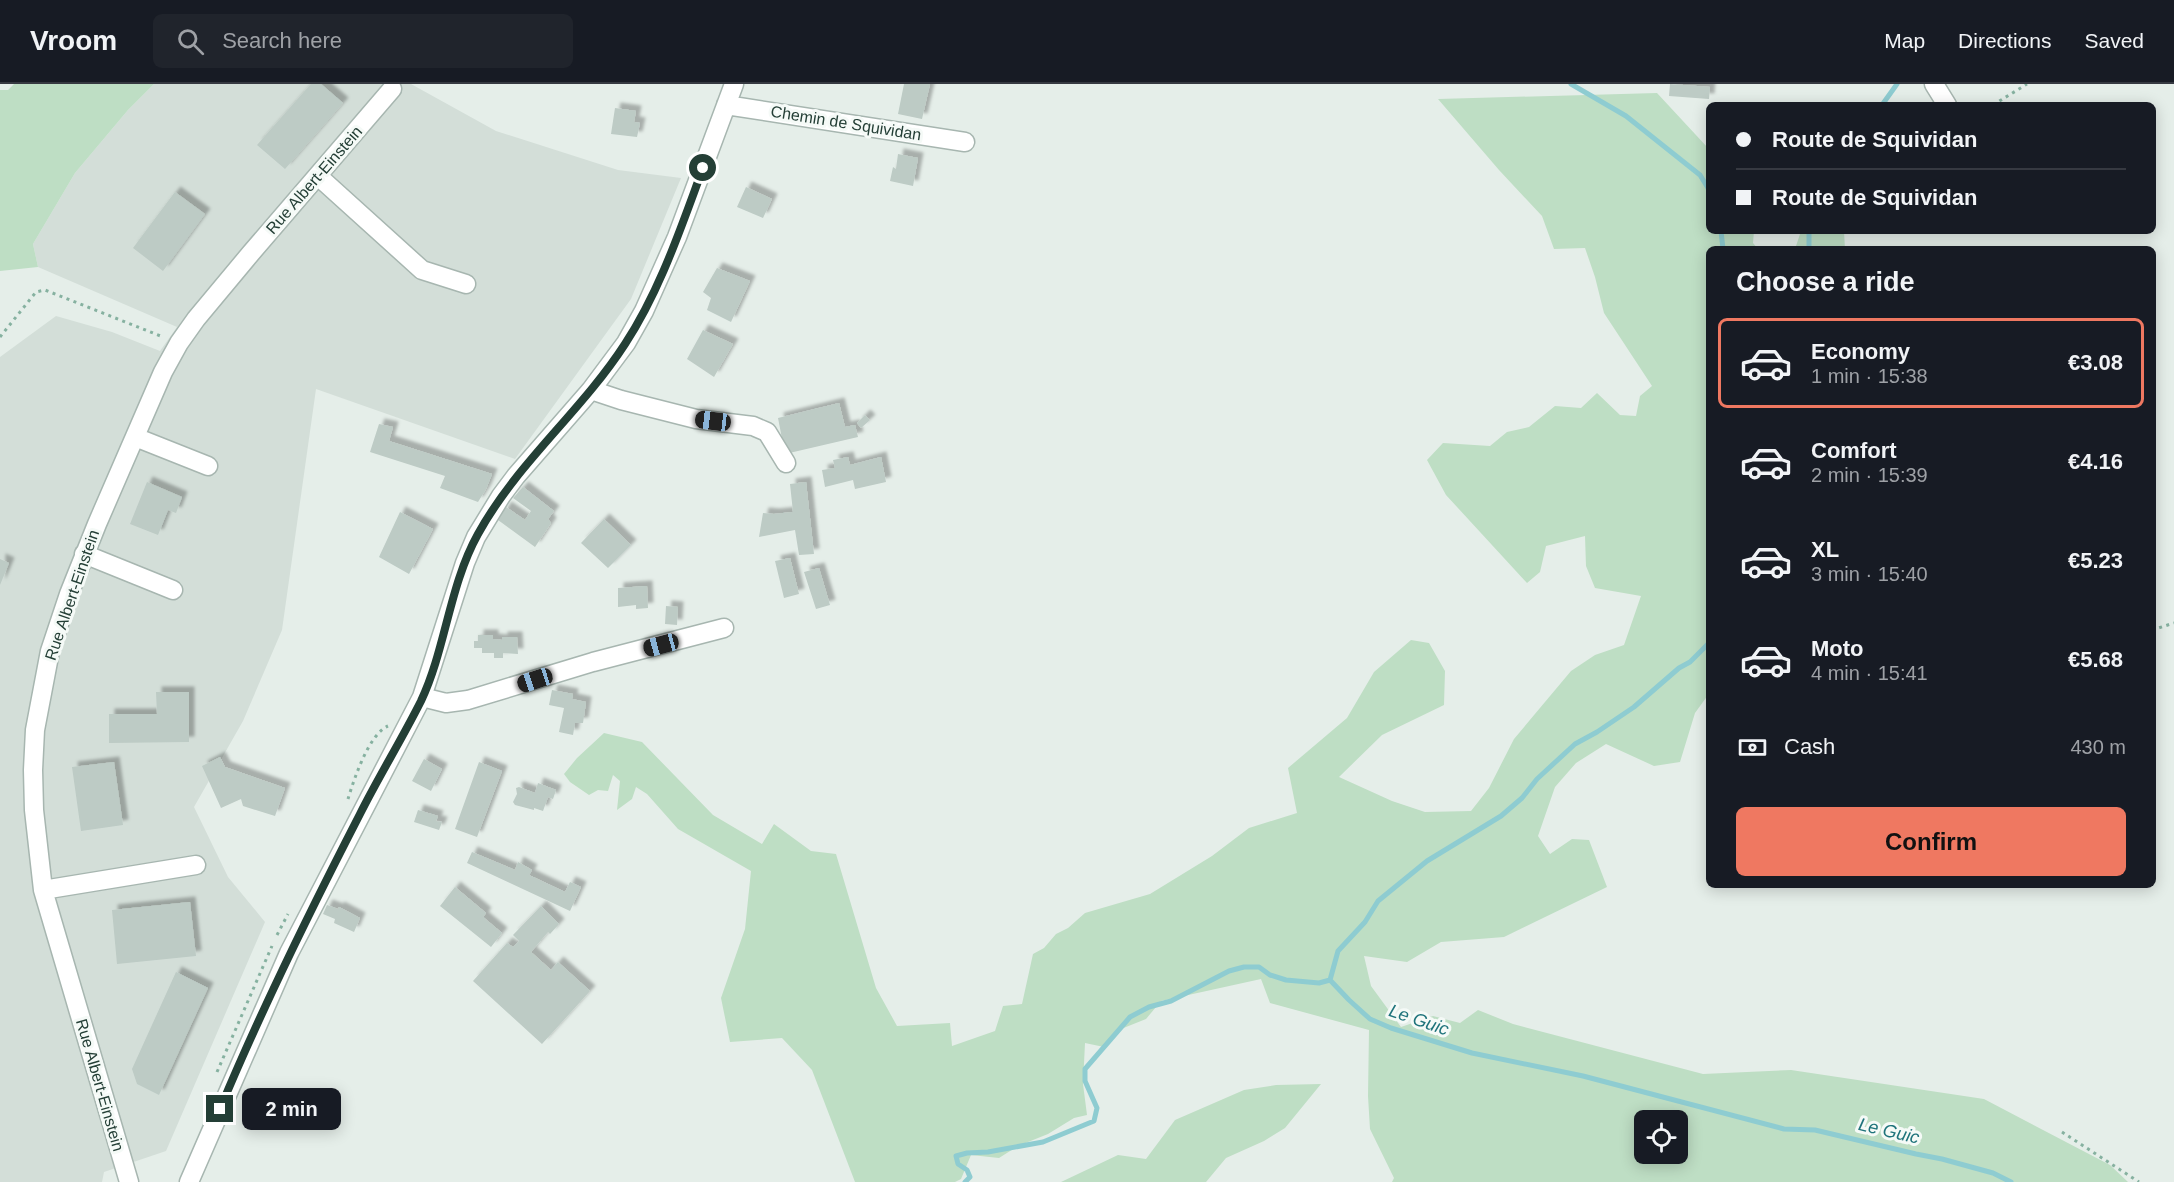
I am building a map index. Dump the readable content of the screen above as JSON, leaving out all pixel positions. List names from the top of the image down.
{
  "streets": {
    "street": ["Chemin de Squividan", "Rue Albert-Einstein"]
  },
  "water": ["Le Guic"],
  "page": {
    "header": "Vroom",
    "search": "Search here",
    "nav": ["Map", "Directions", "Saved"],
    "banner": ["Route de Squividan", "Route de Squividan"],
    "heading": "Choose a ride",
    "list": [
      {
        "name": "Economy",
        "note": "1 min · 15:38",
        "value": "€3.08"
      },
      {
        "name": "Comfort",
        "note": "2 min · 15:39",
        "value": "€4.16"
      },
      {
        "name": "XL",
        "note": "3 min · 15:40",
        "value": "€5.23"
      },
      {
        "name": "Moto",
        "note": "4 min · 15:41",
        "value": "€5.68"
      }
    ],
    "pay": ["Cash", "430 m"],
    "buttons": "Confirm",
    "bubble": "2 min"
  }
}
